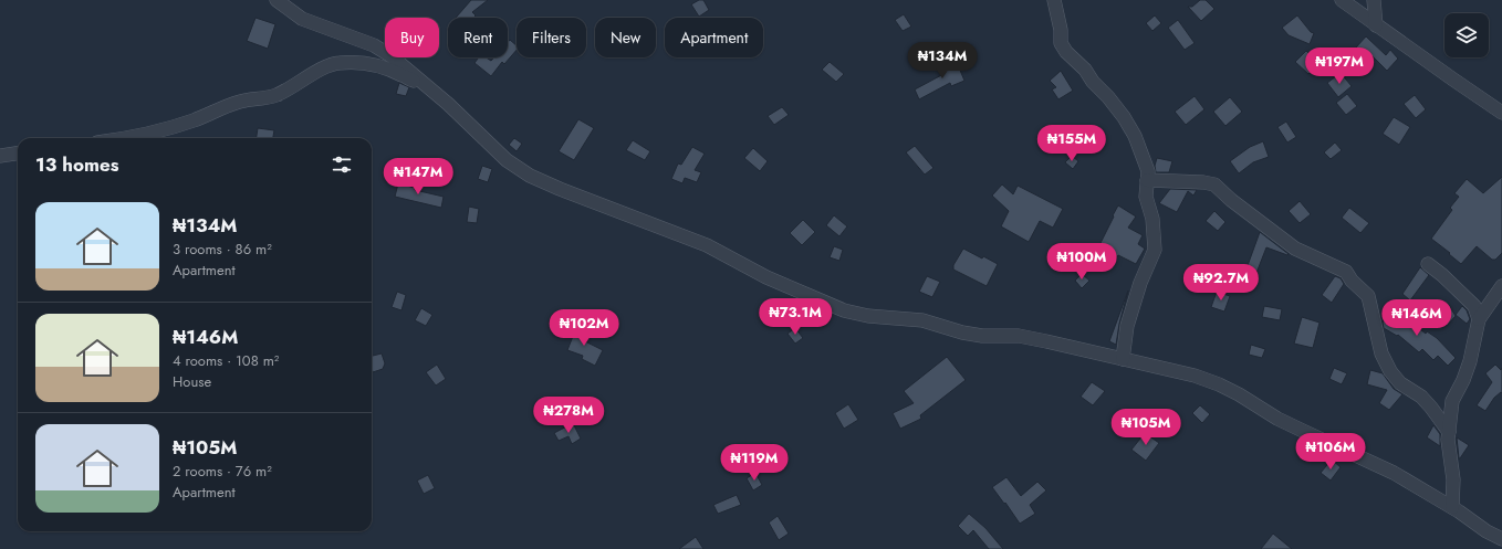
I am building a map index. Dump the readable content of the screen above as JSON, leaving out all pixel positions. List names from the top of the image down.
{
  "page": {
    "chip": [
      "Buy",
      "Rent",
      "Filters",
      "New",
      "Apartment"
    ],
    "price": [
      "₦134M",
      "₦197M",
      "₦155M",
      "₦147M",
      "₦100M",
      "₦92.7M",
      "₦73.1M",
      "₦146M",
      "₦102M",
      "₦278M",
      "₦105M",
      "₦106M",
      "₦119M"
    ],
    "heading": "13 homes",
    "list": [
      {
        "name": "₦134M",
        "note": "3 rooms · 86 m² · Apartment"
      },
      {
        "name": "₦146M",
        "note": "4 rooms · 108 m² · House"
      },
      {
        "name": "₦105M",
        "note": "2 rooms · 76 m² · Apartment"
      }
    ]
  }
}
